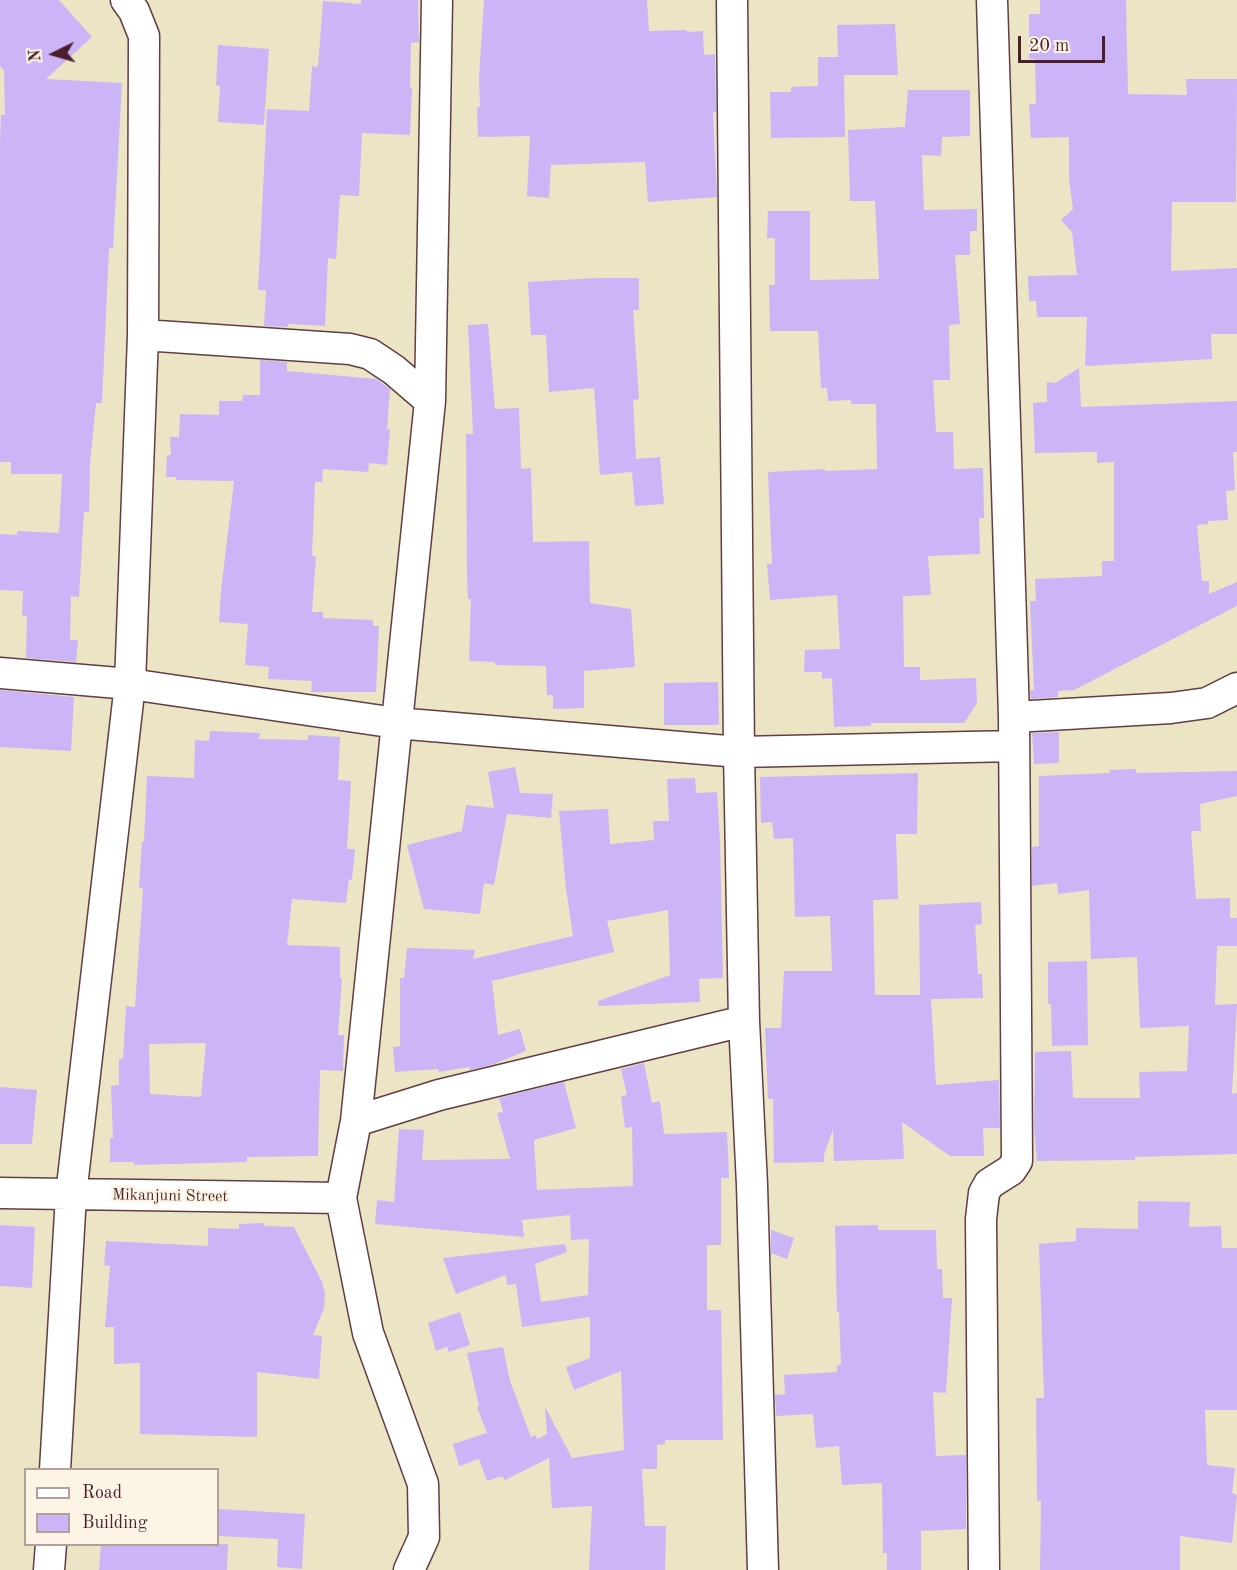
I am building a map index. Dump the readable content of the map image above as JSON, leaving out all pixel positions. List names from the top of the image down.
{
  "streets": {
    "street": ["Mikanjuni Street"]
  },
  "legend": ["Road", "Building"],
  "scale_bar": "20 m",
  "north": "left"
}
